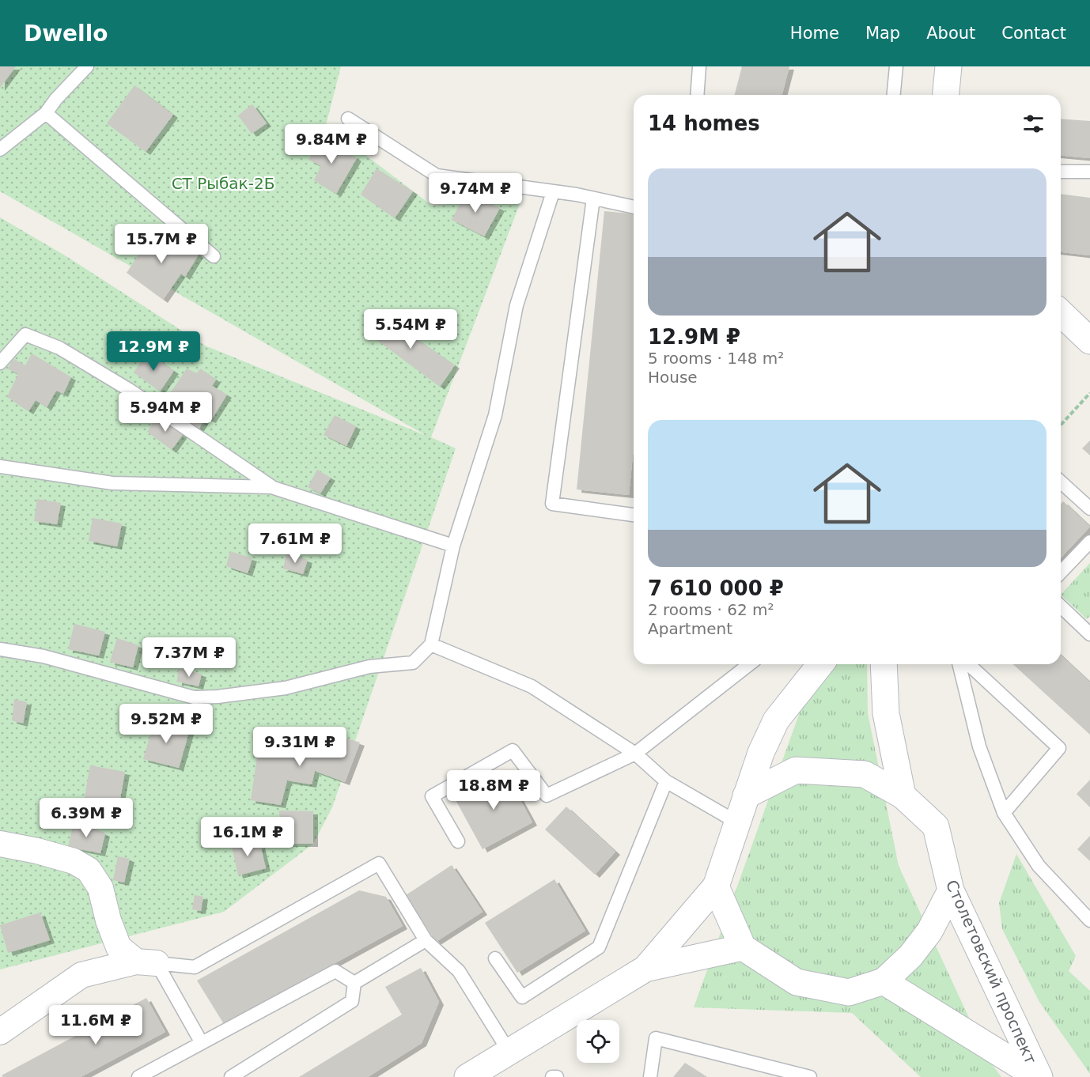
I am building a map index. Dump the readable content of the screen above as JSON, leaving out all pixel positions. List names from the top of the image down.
{
  "streets": {
    "main road": ["Столетовский проспект"]
  },
  "parks": ["СТ Рыбак-2Б"],
  "page": {
    "header": "Dwello",
    "nav": [
      "Home",
      "Map",
      "About",
      "Contact"
    ],
    "heading": "14 homes",
    "price": [
      "9.84M ₽",
      "9.74M ₽",
      "15.7M ₽",
      "5.54M ₽",
      "12.9M ₽",
      "5.94M ₽",
      "7.61M ₽",
      "7.37M ₽",
      "9.52M ₽",
      "9.31M ₽",
      "18.8M ₽",
      "6.39M ₽",
      "16.1M ₽",
      "11.6M ₽"
    ],
    "list": [
      {
        "name": "12.9M ₽",
        "note": "5 rooms · 148 m² · House"
      },
      {
        "name": "7 610 000 ₽",
        "note": "2 rooms · 62 m² · Apartment"
      }
    ]
  }
}
